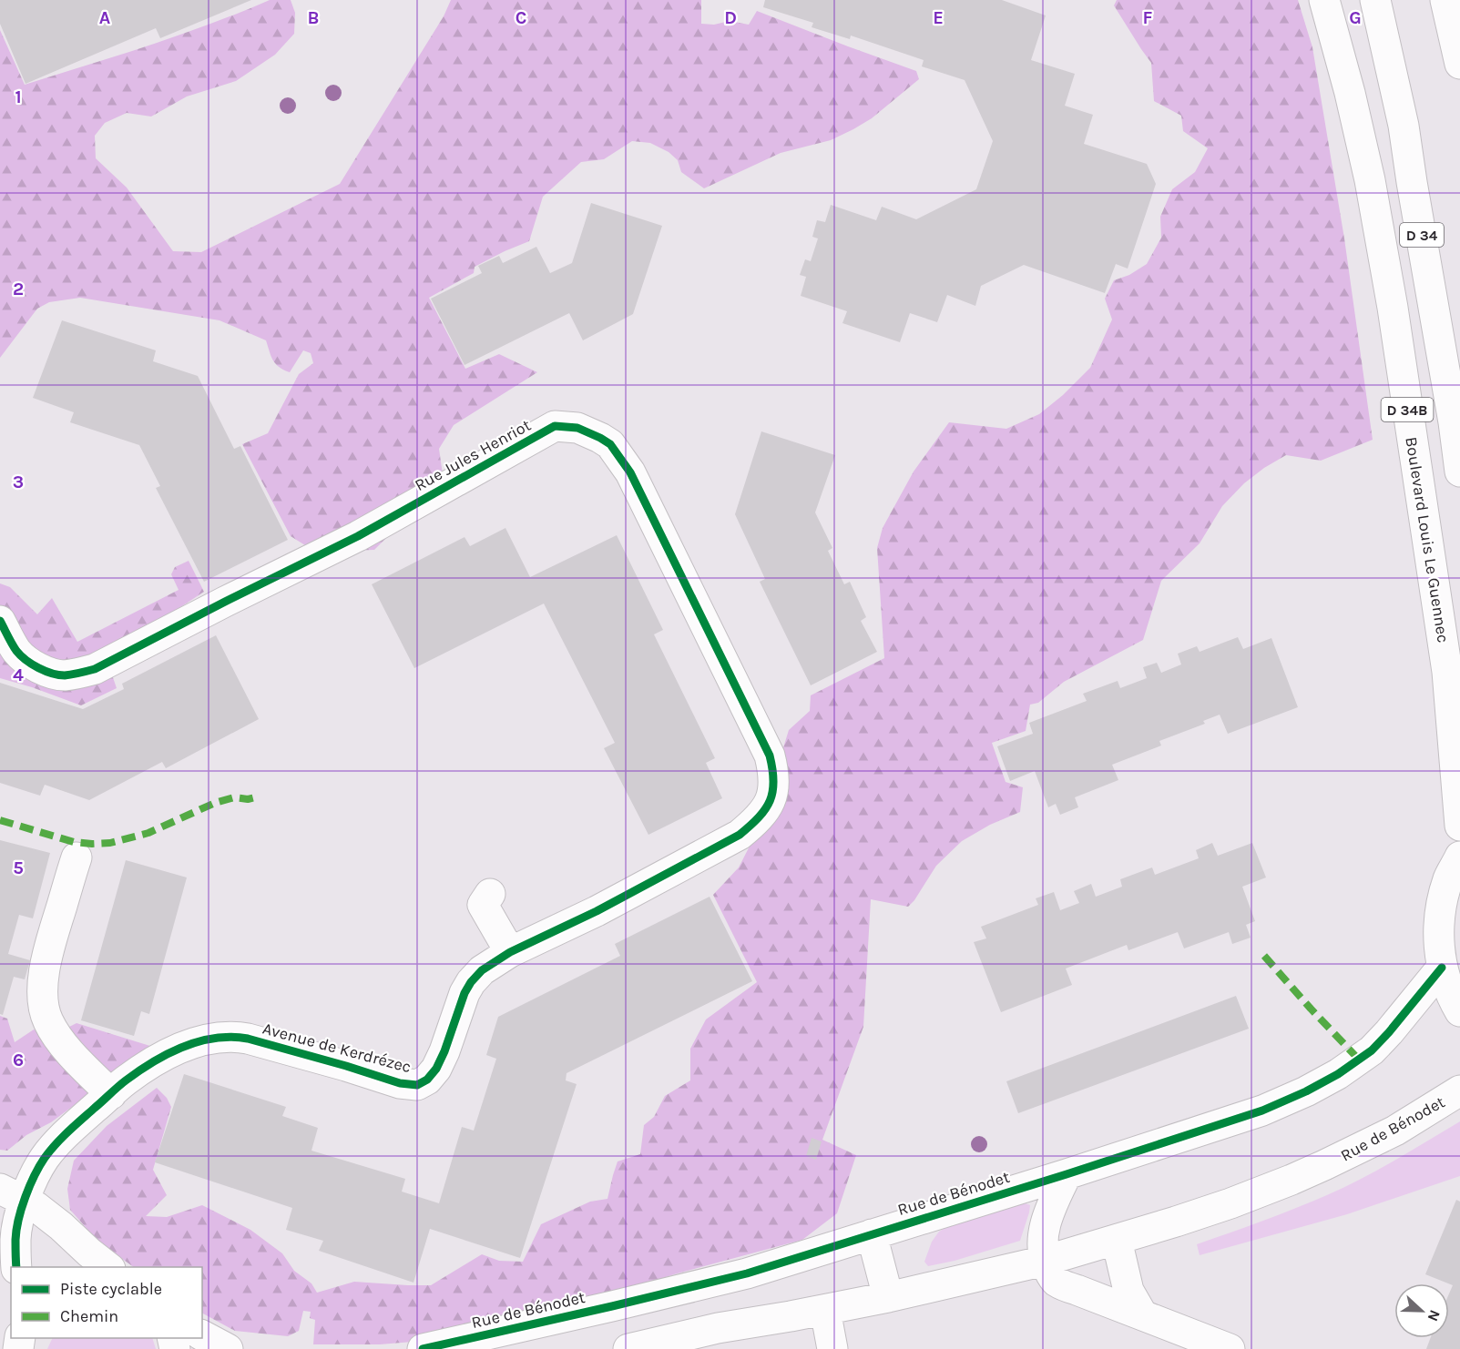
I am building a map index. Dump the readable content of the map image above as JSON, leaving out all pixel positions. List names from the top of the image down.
{
  "streets": {
    "street": [
      "D 34",
      "D 34B",
      "Rue Jules Henriot",
      "Boulevard Louis Le Guennec",
      "Avenue de Kerdrézec",
      "Rue de Bénodet"
    ]
  },
  "crossings": [
    ["Rue Jules Henriot", "Avenue de Kerdrézec"]
  ],
  "legend": ["Piste cyclable", "Chemin"],
  "north": "right",
  "grid": {
    "columns": [
      "A",
      "B",
      "C",
      "D",
      "E",
      "F",
      "G"
    ],
    "rows": [
      "1",
      "2",
      "3",
      "4",
      "5",
      "6"
    ]
  }
}
